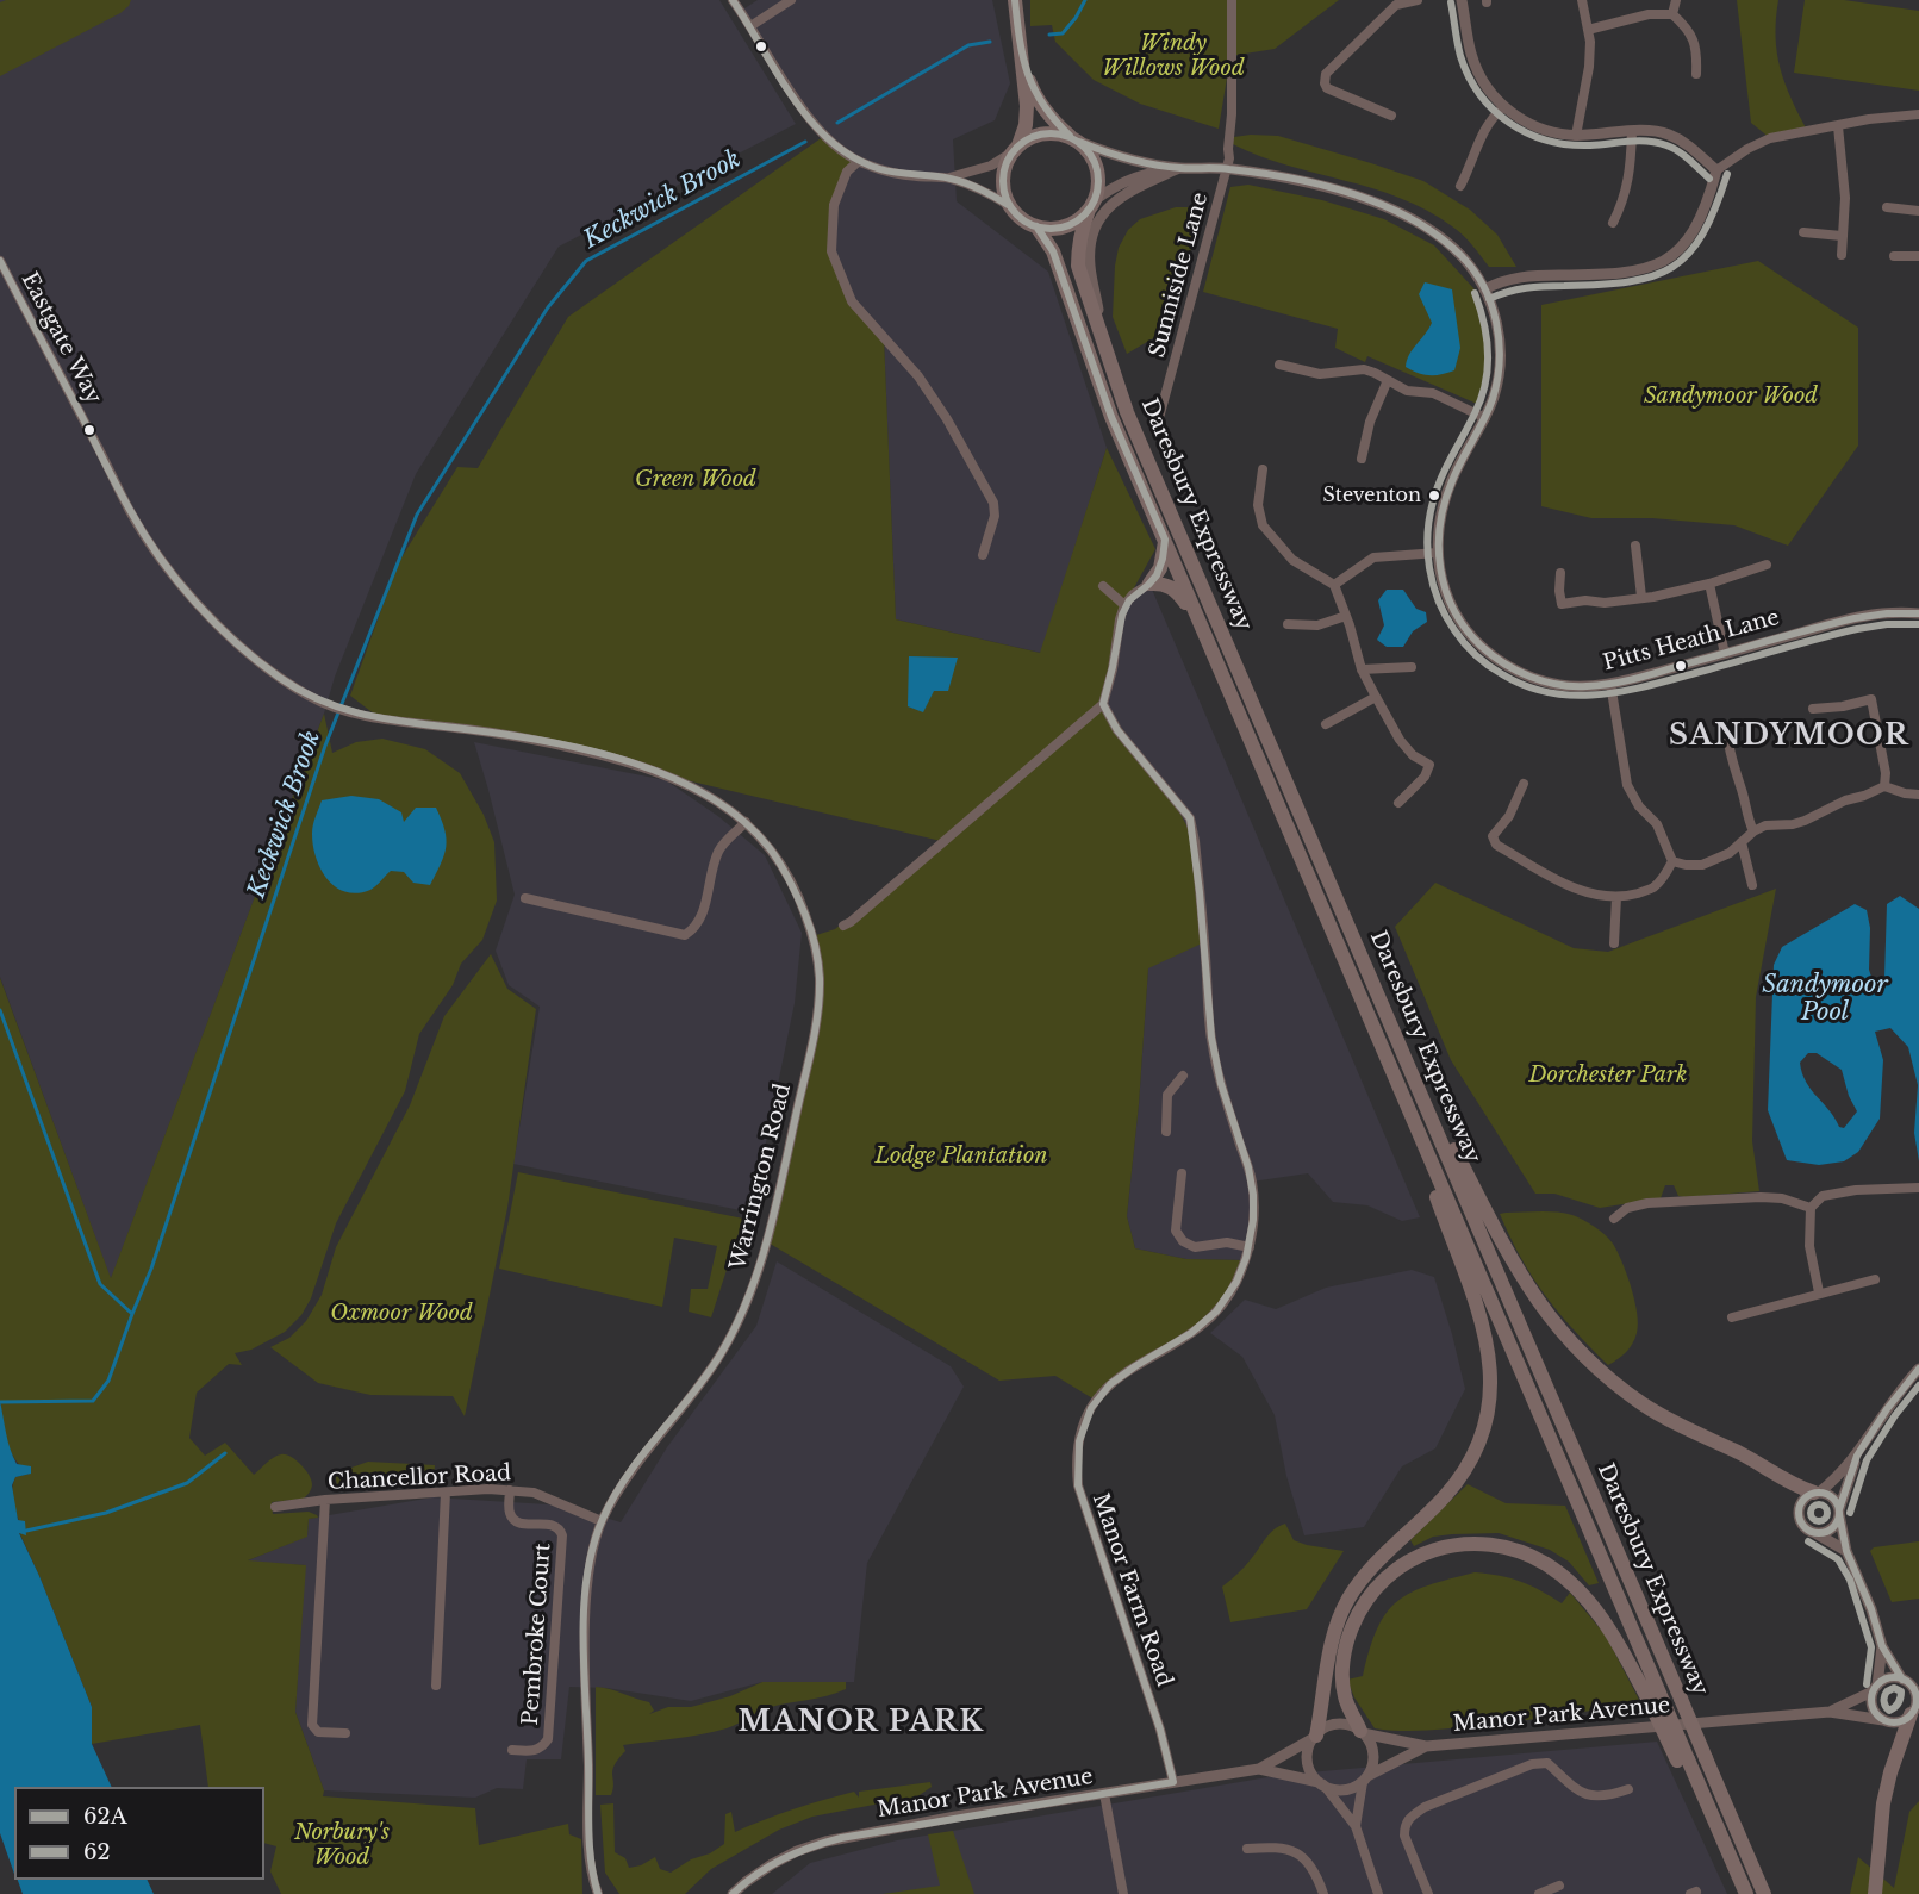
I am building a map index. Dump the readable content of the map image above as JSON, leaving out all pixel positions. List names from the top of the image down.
{
  "streets": {
    "main road": ["Daresbury Expressway"],
    "street": [
      "Sunniside Lane",
      "Eastgate Way",
      "Pitts Heath Lane",
      "Warrington Road",
      "Chancellor Road",
      "Manor Farm Road",
      "Pembroke Court",
      "Manor Park Avenue"
    ]
  },
  "crossings": [
    ["Sunniside Lane", "Pitts Heath Lane"],
    ["Eastgate Way", "Warrington Road"],
    ["Daresbury Expressway", "Pitts Heath Lane"],
    ["Warrington Road", "Chancellor Road"],
    ["Chancellor Road", "Pembroke Court"],
    ["Manor Farm Road", "Manor Park Avenue"]
  ],
  "districts": ["SANDYMOOR", "MANOR PARK"],
  "water": ["Keckwick Brook", "Sandymoor Pool"],
  "parks": [
    "Windy Willows Wood",
    "Sandymoor Wood",
    "Green Wood",
    "Dorchester Park",
    "Lodge Plantation",
    "Oxmoor Wood",
    "Norbury's Wood"
  ],
  "places": ["Steventon"],
  "lines": ["transit line 62A", "transit line 62"],
  "legend": ["62A", "62"]
}
